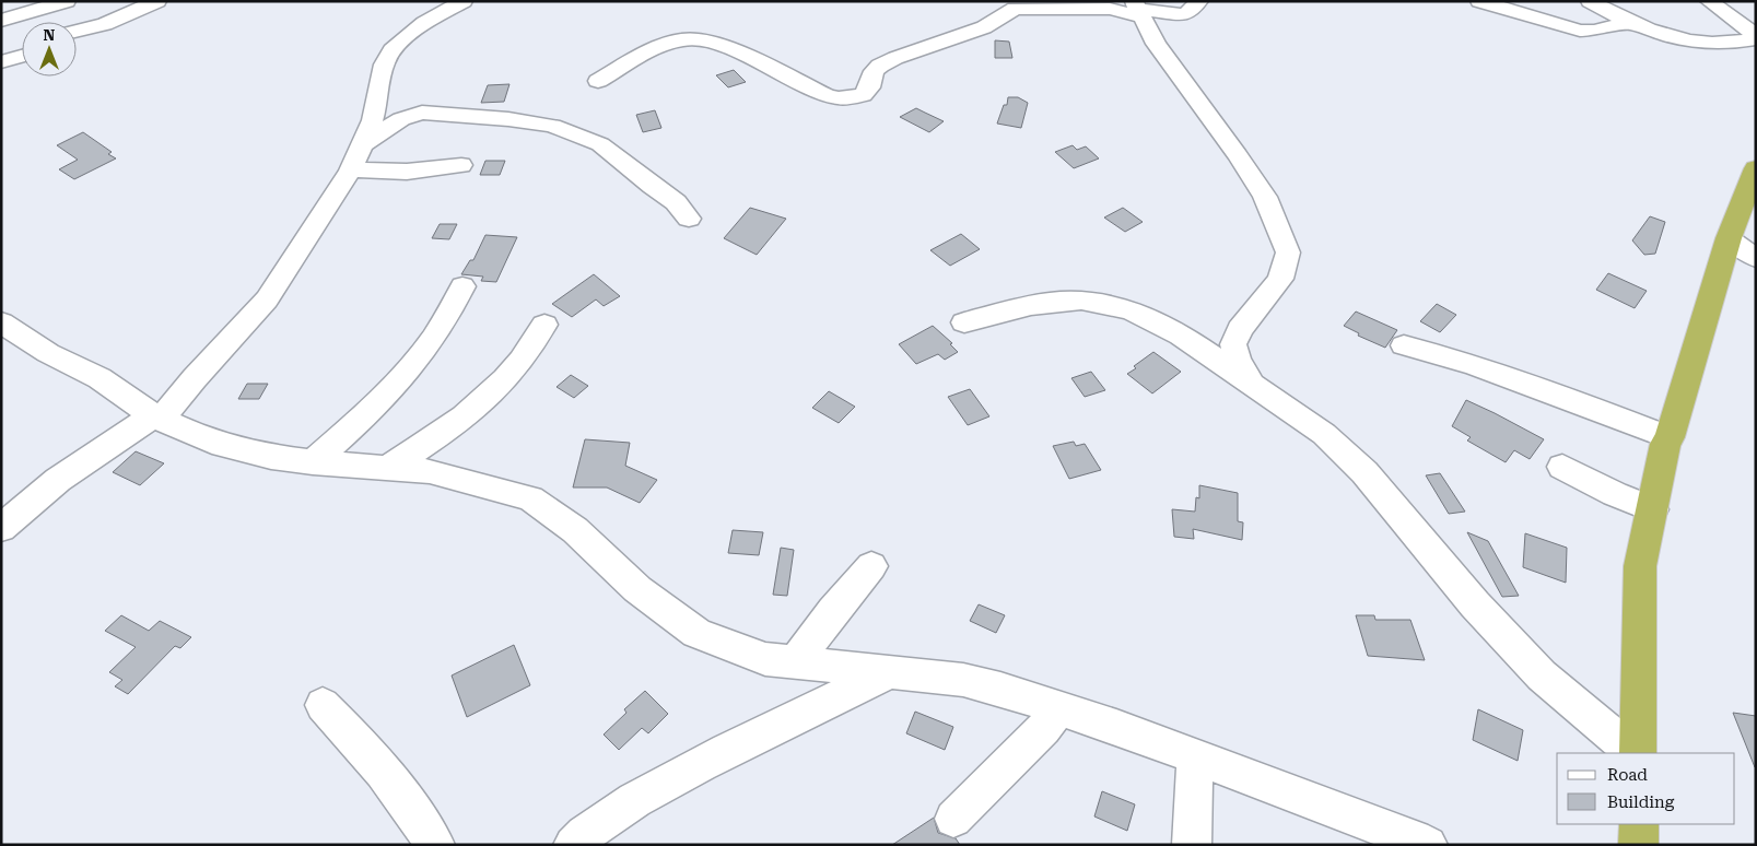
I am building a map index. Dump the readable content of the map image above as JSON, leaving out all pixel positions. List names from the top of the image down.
{
  "legend": ["Road", "Building"],
  "north": "top"
}
